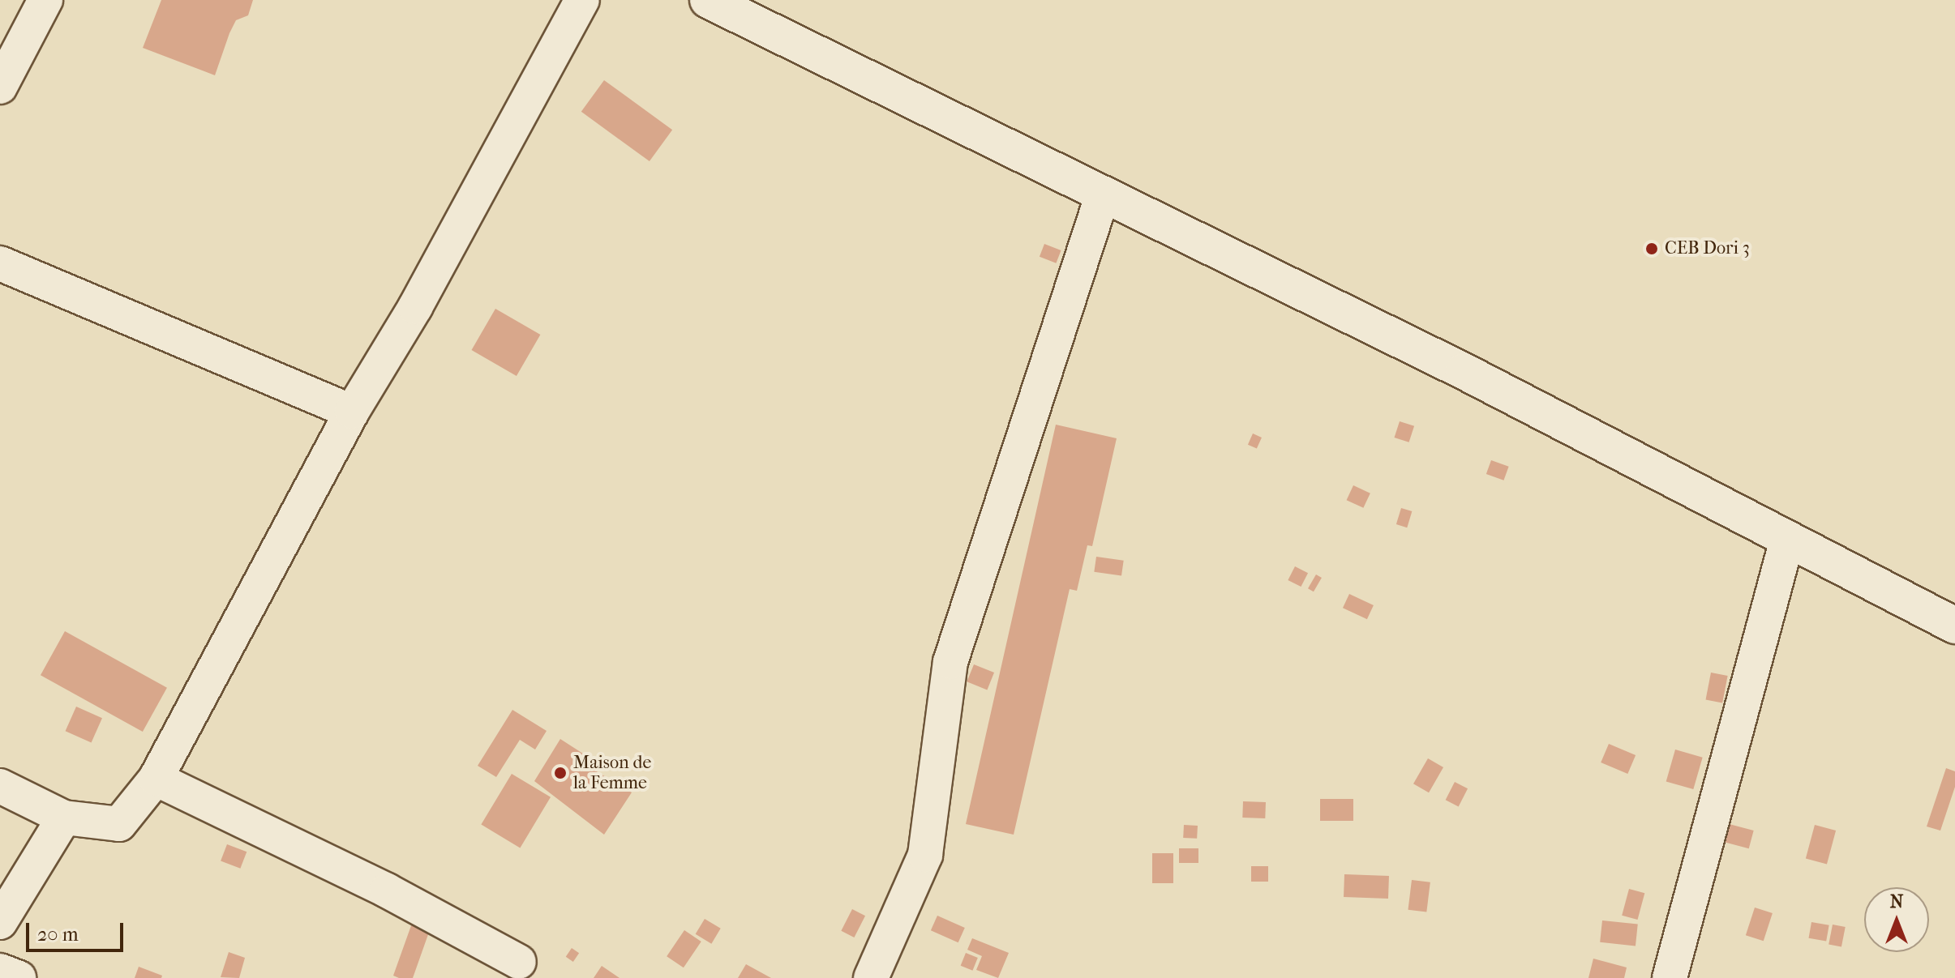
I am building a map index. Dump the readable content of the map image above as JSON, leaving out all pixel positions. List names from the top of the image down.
{
  "places": ["CEB Dori 3", "Maison de la Femme"],
  "scale_bar": "20 m",
  "north": "top"
}
